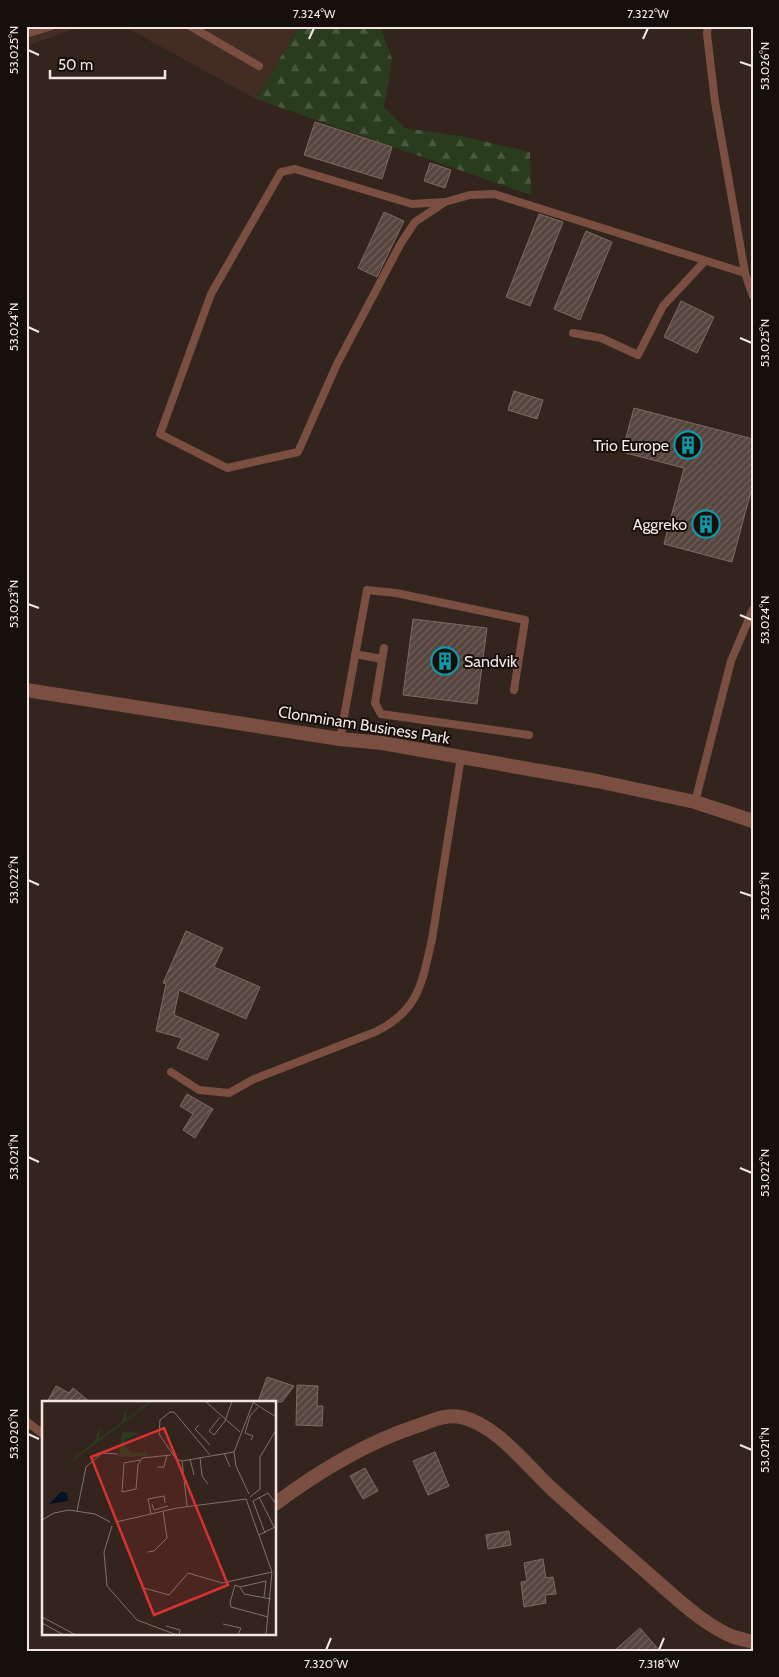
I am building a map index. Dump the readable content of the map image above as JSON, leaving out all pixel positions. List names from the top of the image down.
{
  "streets": {
    "street": ["Clonminam Business Park"]
  },
  "places": {
    "building": ["Trio Europe", "Aggreko", "Sandvik"]
  },
  "scale_bar": "50 m",
  "coordinates": [
    "7.324°W",
    "7.322°W",
    "53.025°N",
    "53.026°N",
    "53.024°N",
    "53.023°N",
    "53.022°N",
    "53.021°N",
    "53.020°N",
    "7.320°W",
    "7.318°W"
  ]
}
